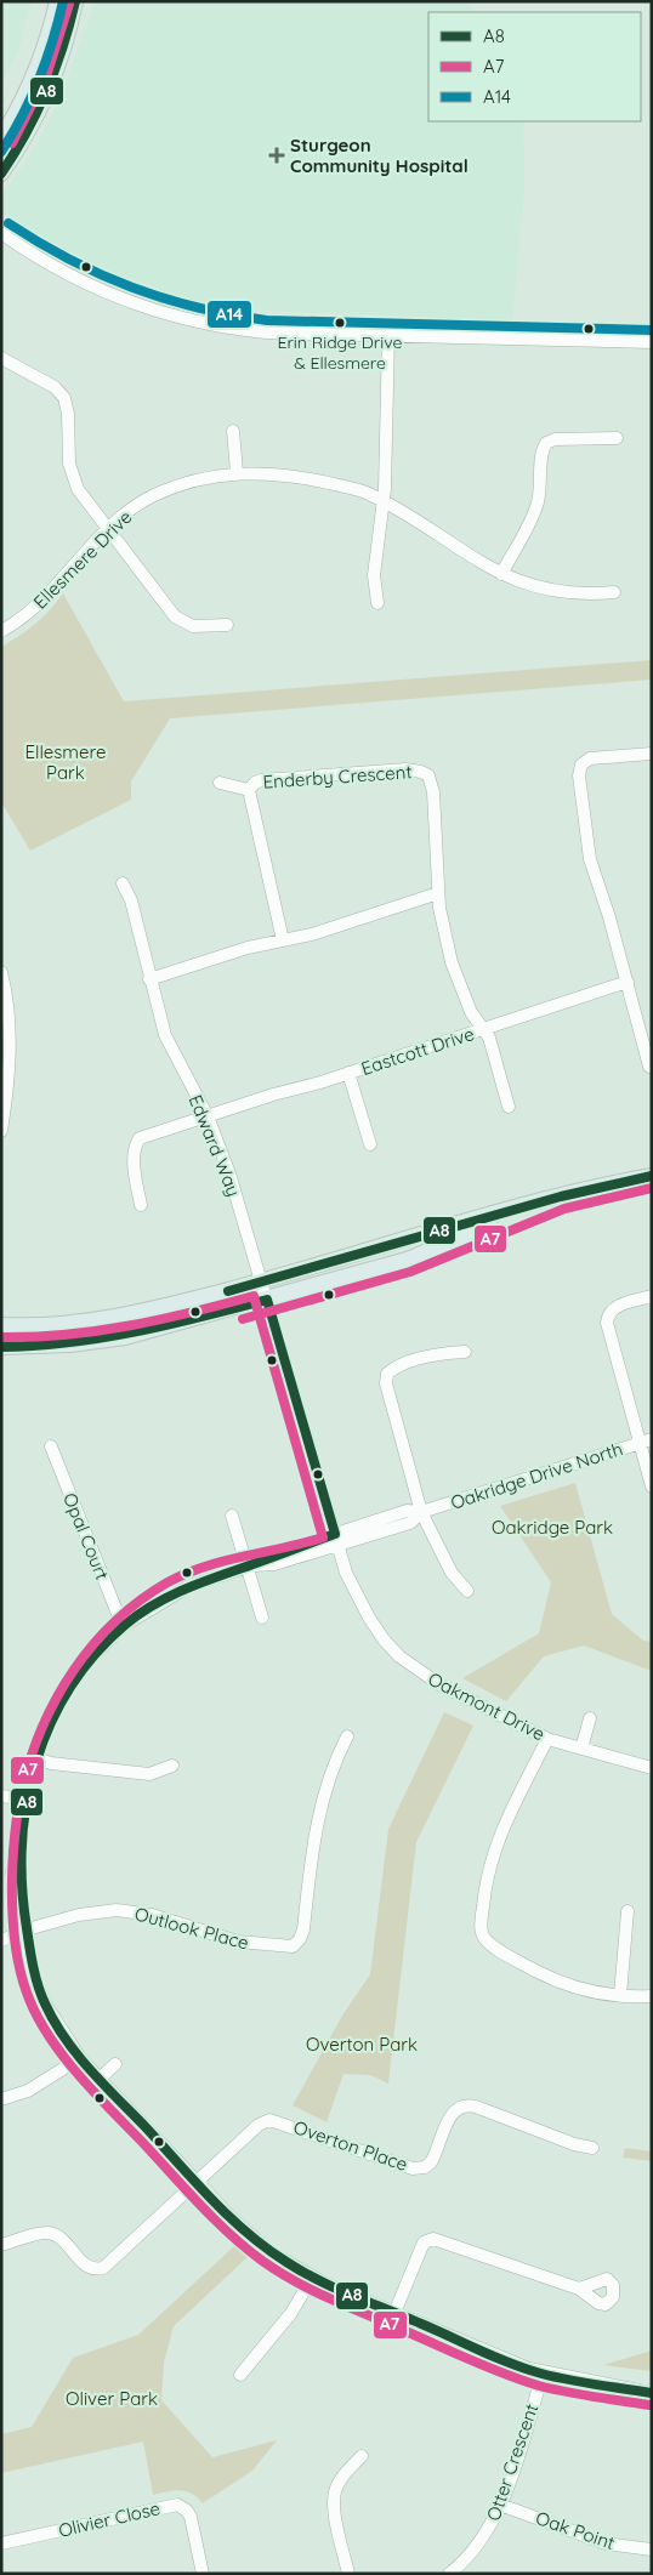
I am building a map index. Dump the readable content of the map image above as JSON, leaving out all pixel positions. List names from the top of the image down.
{
  "streets": {
    "street": [
      "Ellesmere Drive",
      "Enderby Crescent",
      "Eastcott Drive",
      "Edward Way",
      "Oakridge Drive North",
      "Opal Court",
      "Oakmont Drive",
      "Outlook Place",
      "Overton Place",
      "Otter Crescent",
      "Olivier Close",
      "Oak Point"
    ]
  },
  "crossings": [
    ["Enderby Crescent", "Eastcott Drive"],
    ["Eastcott Drive", "Edward Way"],
    ["Edward Way", "Oakmont Drive"],
    ["Oakridge Drive North", "Opal Court"],
    ["Oakridge Drive North", "Oakmont Drive"],
    ["Oakridge Drive North", "Outlook Place"],
    ["Oakridge Drive North", "Overton Place"],
    ["Oakridge Drive North", "Otter Crescent"],
    ["Otter Crescent", "Oak Point"]
  ],
  "parks": [
    "Ellesmere Park",
    "Oakridge Park",
    "Overton Park",
    "Oliver Park"
  ],
  "places": {
    "health": ["Sturgeon Community Hospital"],
    "other": ["Erin Ridge Drive & Ellesmere"]
  },
  "lines": ["transit line A8", "transit line A14", "transit line A7"],
  "legend": ["A8", "A7", "A14"]
}
